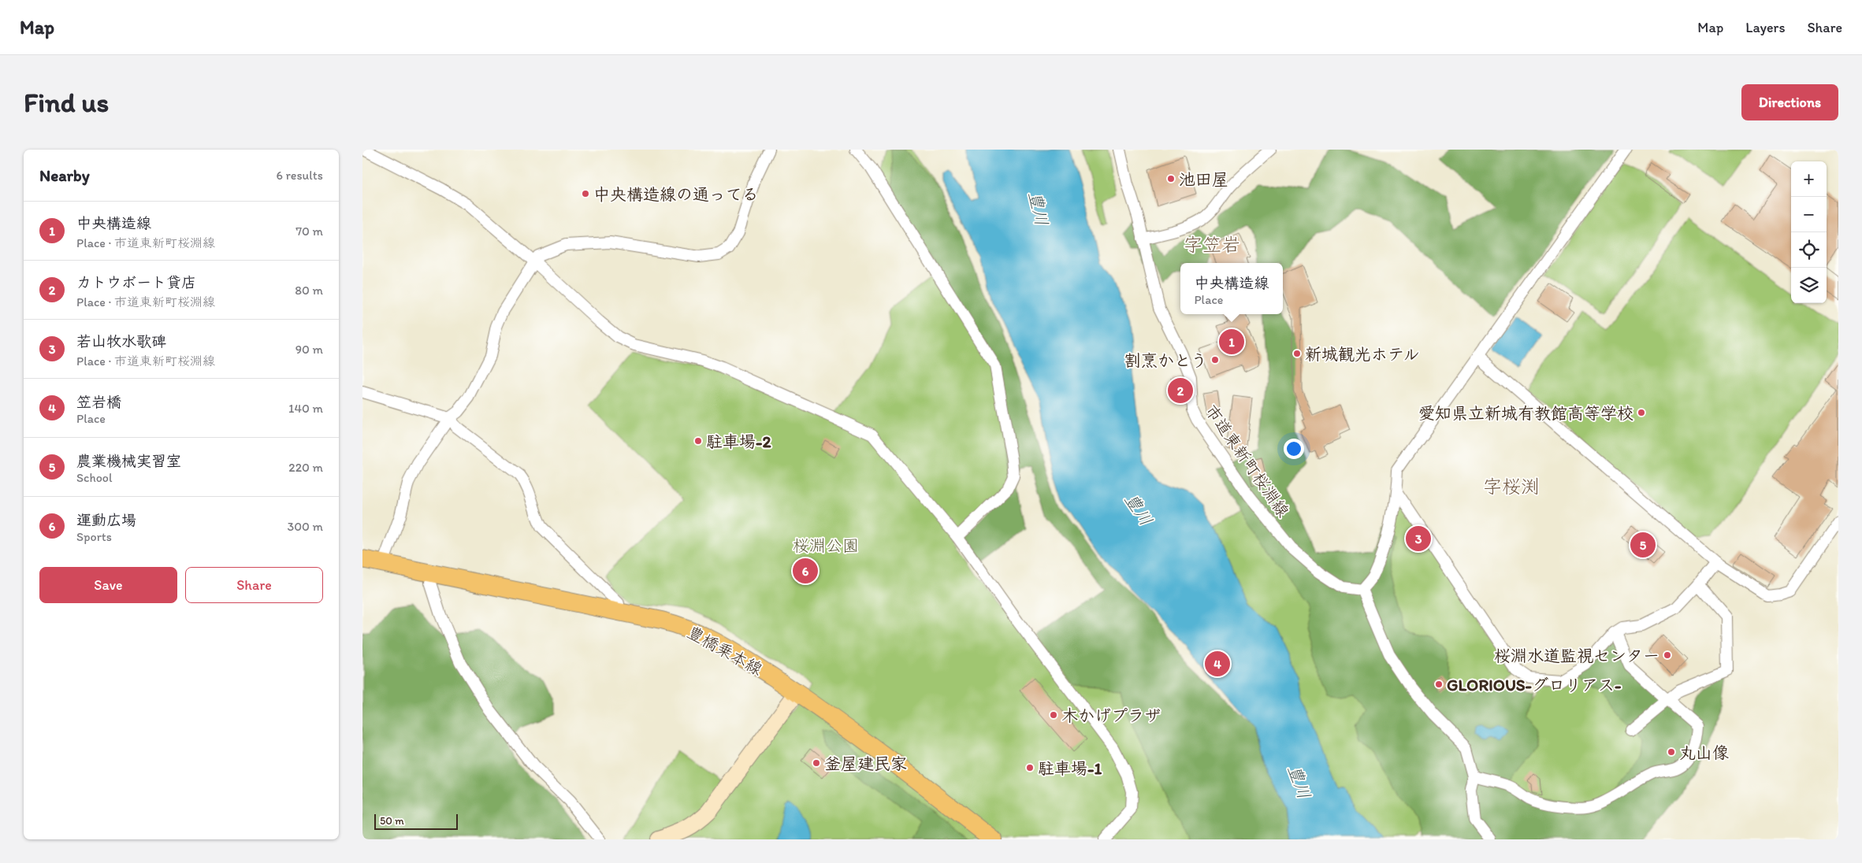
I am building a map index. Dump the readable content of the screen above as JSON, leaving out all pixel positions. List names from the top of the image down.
{
  "streets": {
    "main road": ["豊橋乗本線"],
    "street": ["市道東新町桜淵線"]
  },
  "districts": ["字笠岩", "字桜渕"],
  "water": ["豊川"],
  "parks": ["桜淵公園"],
  "places": [
    "池田屋",
    "中央構造線の通ってる",
    "新城観光ホテル",
    "割烹かとう",
    "愛知県立新城有教館高等学校",
    "駐車場-2",
    "桜淵水道監視センター",
    "GLORIOUS-グロリアス-",
    "木かげプラザ",
    "丸山像",
    "釜屋建民家",
    "駐車場-1"
  ],
  "scale_bar": "50 m",
  "page": {
    "header": "Map",
    "nav": ["Map", "Layers", "Share"],
    "buttons": [
      "Directions",
      ["Save", "Share"]
    ],
    "title": "Find us",
    "heading": ["Nearby", "6 results"],
    "map_buttons": ["+", "−"],
    "list": [
      {
        "mark": "1",
        "name": "中央構造線",
        "note": "Place · 市道東新町桜淵線",
        "value": "70 m"
      },
      {
        "mark": "2",
        "name": "カトウボート貸店",
        "note": "Place · 市道東新町桜淵線",
        "value": "80 m"
      },
      {
        "mark": "3",
        "name": "若山牧水歌碑",
        "note": "Place · 市道東新町桜淵線",
        "value": "90 m"
      },
      {
        "mark": "4",
        "name": "笠岩橋",
        "note": "Place",
        "value": "140 m"
      },
      {
        "mark": "5",
        "name": "農業機械実習室",
        "note": "School",
        "value": "220 m"
      },
      {
        "mark": "6",
        "name": "運動広場",
        "note": "Sports",
        "value": "300 m"
      }
    ],
    "popup": ["中央構造線", "Place"],
    "pins": [
      "1",
      "2",
      "3",
      "5",
      "6",
      "4"
    ],
    "scale": "50 m"
  }
}
